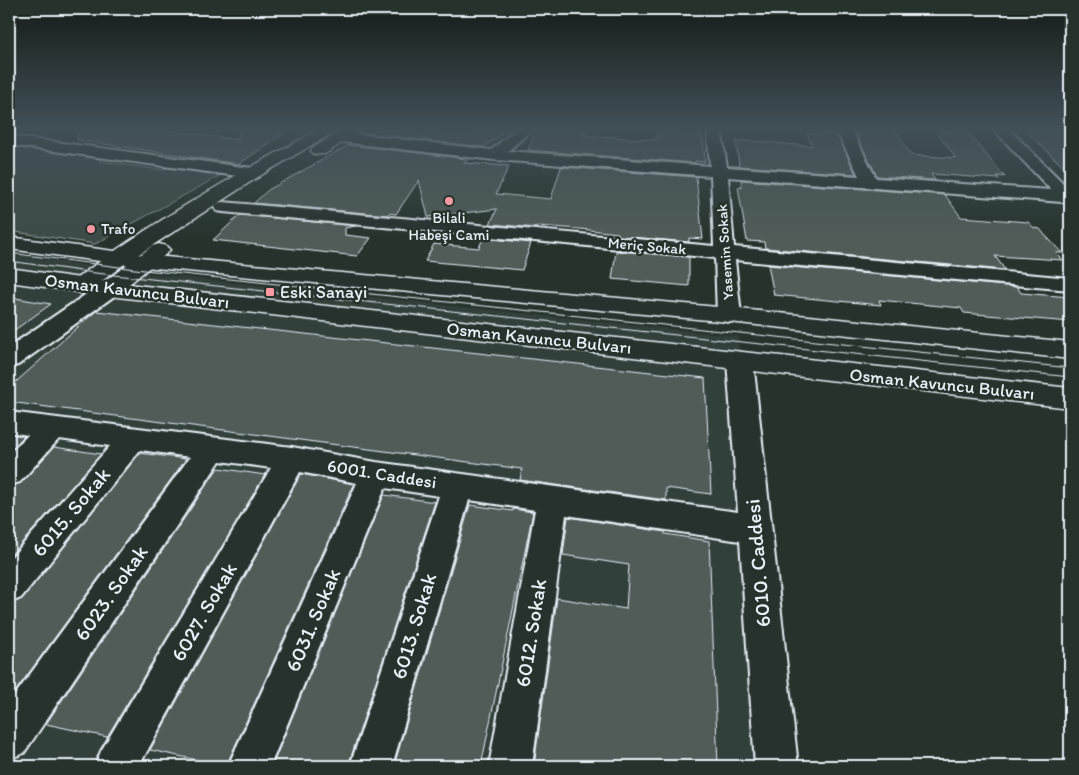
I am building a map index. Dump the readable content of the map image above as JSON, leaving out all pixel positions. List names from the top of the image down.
{
  "streets": {
    "main road": ["Osman Kavuncu Bulvarı"],
    "street": [
      "Meriç Sokak",
      "Yasemin Sokak",
      "6001. Caddesi",
      "6015. Sokak",
      "6010. Caddesi",
      "6023. Sokak",
      "6027. Sokak",
      "6031. Sokak",
      "6013. Sokak",
      "6012. Sokak"
    ]
  },
  "crossings": [
    ["Meriç Sokak", "Yasemin Sokak"],
    ["Yasemin Sokak", "Osman Kavuncu Bulvarı"],
    ["Osman Kavuncu Bulvarı", "6010. Caddesi"],
    ["6001. Caddesi", "6015. Sokak"],
    ["6001. Caddesi", "6010. Caddesi"],
    ["6001. Caddesi", "6023. Sokak"],
    ["6001. Caddesi", "6027. Sokak"],
    ["6001. Caddesi", "6031. Sokak"],
    ["6001. Caddesi", "6013. Sokak"],
    ["6001. Caddesi", "6012. Sokak"]
  ],
  "places": {
    "other": ["Bilali Habeşi Cami", "Trafo"],
    "transit": ["Eski Sanayi"]
  }
}
